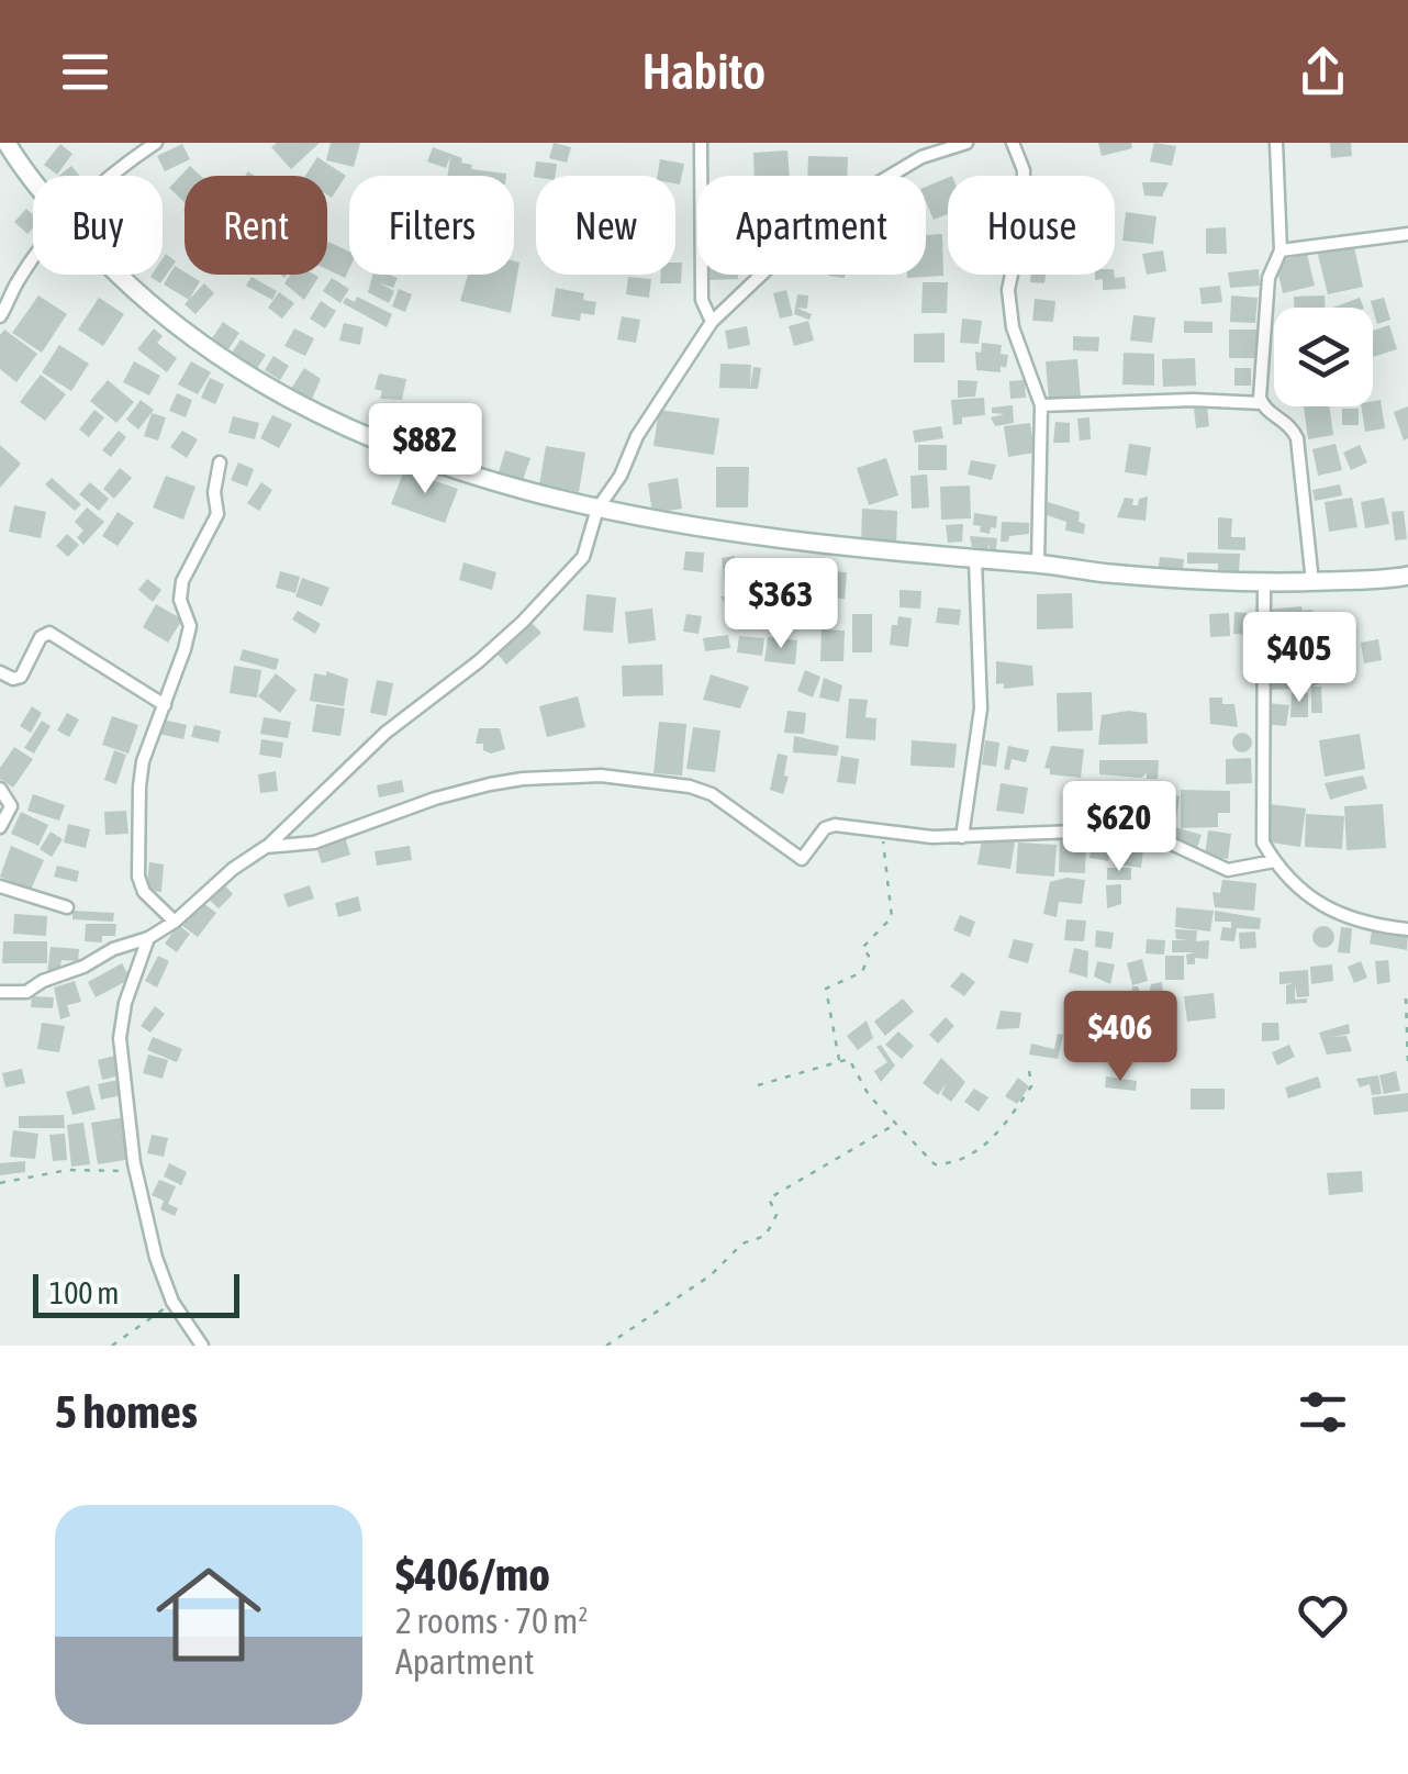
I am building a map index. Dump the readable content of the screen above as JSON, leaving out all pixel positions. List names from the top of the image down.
{
  "scale_bar": "100 m",
  "page": {
    "header": "Habito",
    "chip": [
      "Buy",
      "Rent",
      "Filters",
      "New",
      "Apartment",
      "House"
    ],
    "price": [
      "$882",
      "$363",
      "$405",
      "$620",
      "$406"
    ],
    "scale": "100 m",
    "heading": "5 homes",
    "list": [
      {
        "name": "$406/mo",
        "note": "2 rooms · 70 m² · Apartment"
      }
    ]
  }
}
